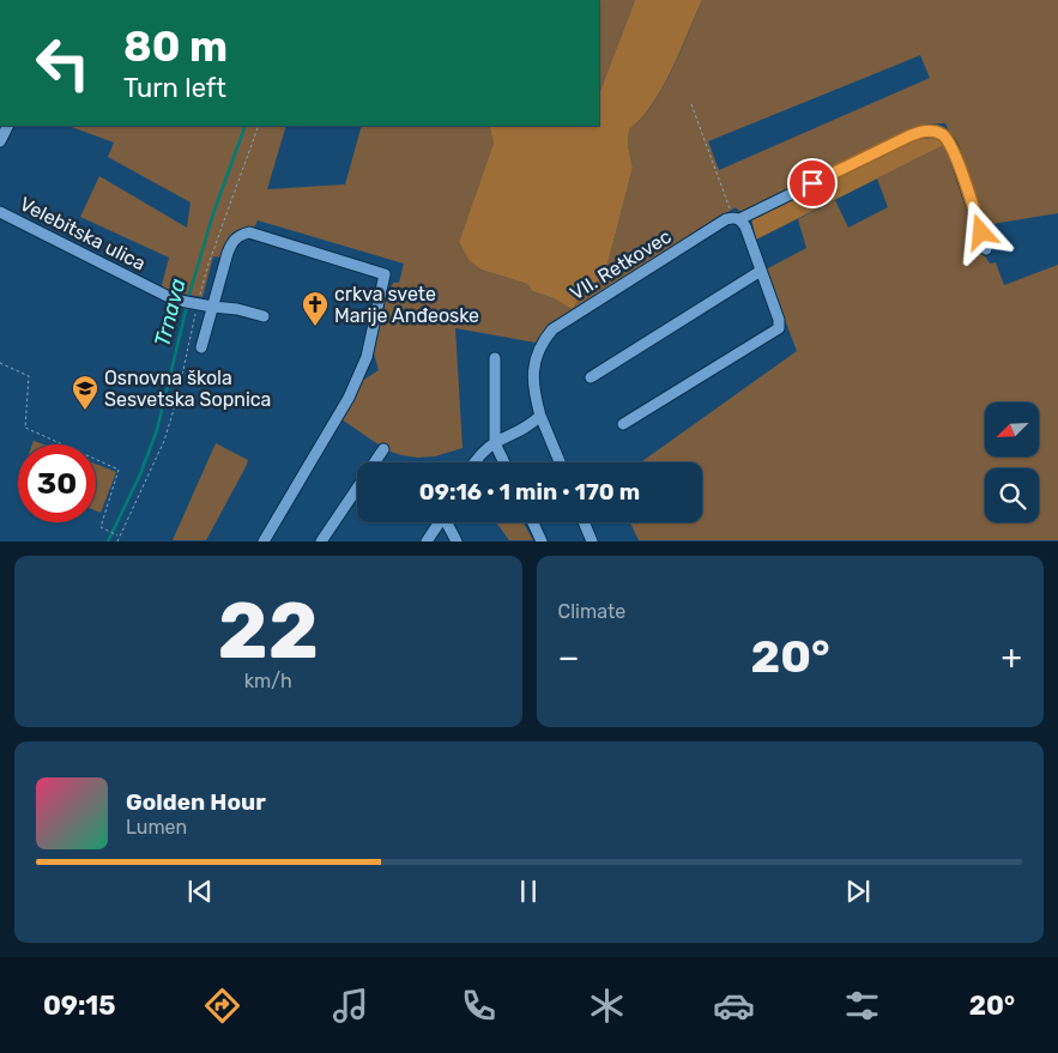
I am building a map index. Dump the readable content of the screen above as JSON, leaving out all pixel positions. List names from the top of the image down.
{
  "streets": {
    "street": ["Velebitska ulica", "VII. Retkovec"]
  },
  "water": ["Trnava"],
  "places": {
    "church": ["crkva svete Marije Anđeoske"],
    "school or university": ["Osnovna škola Sesvetska Sopnica"]
  },
  "north": "bottom left",
  "page": {
    "turn": ["80 m", "Turn left"],
    "limit": "30",
    "trip": "09:16 · 1 min · 170 m",
    "tile": [
      ["22", "km/h"],
      "Climate"
    ],
    "heat": ["−", "20°", "+"],
    "song": ["Golden Hour", "Lumen"],
    "tabs": ["09:15", "20°"]
  }
}
